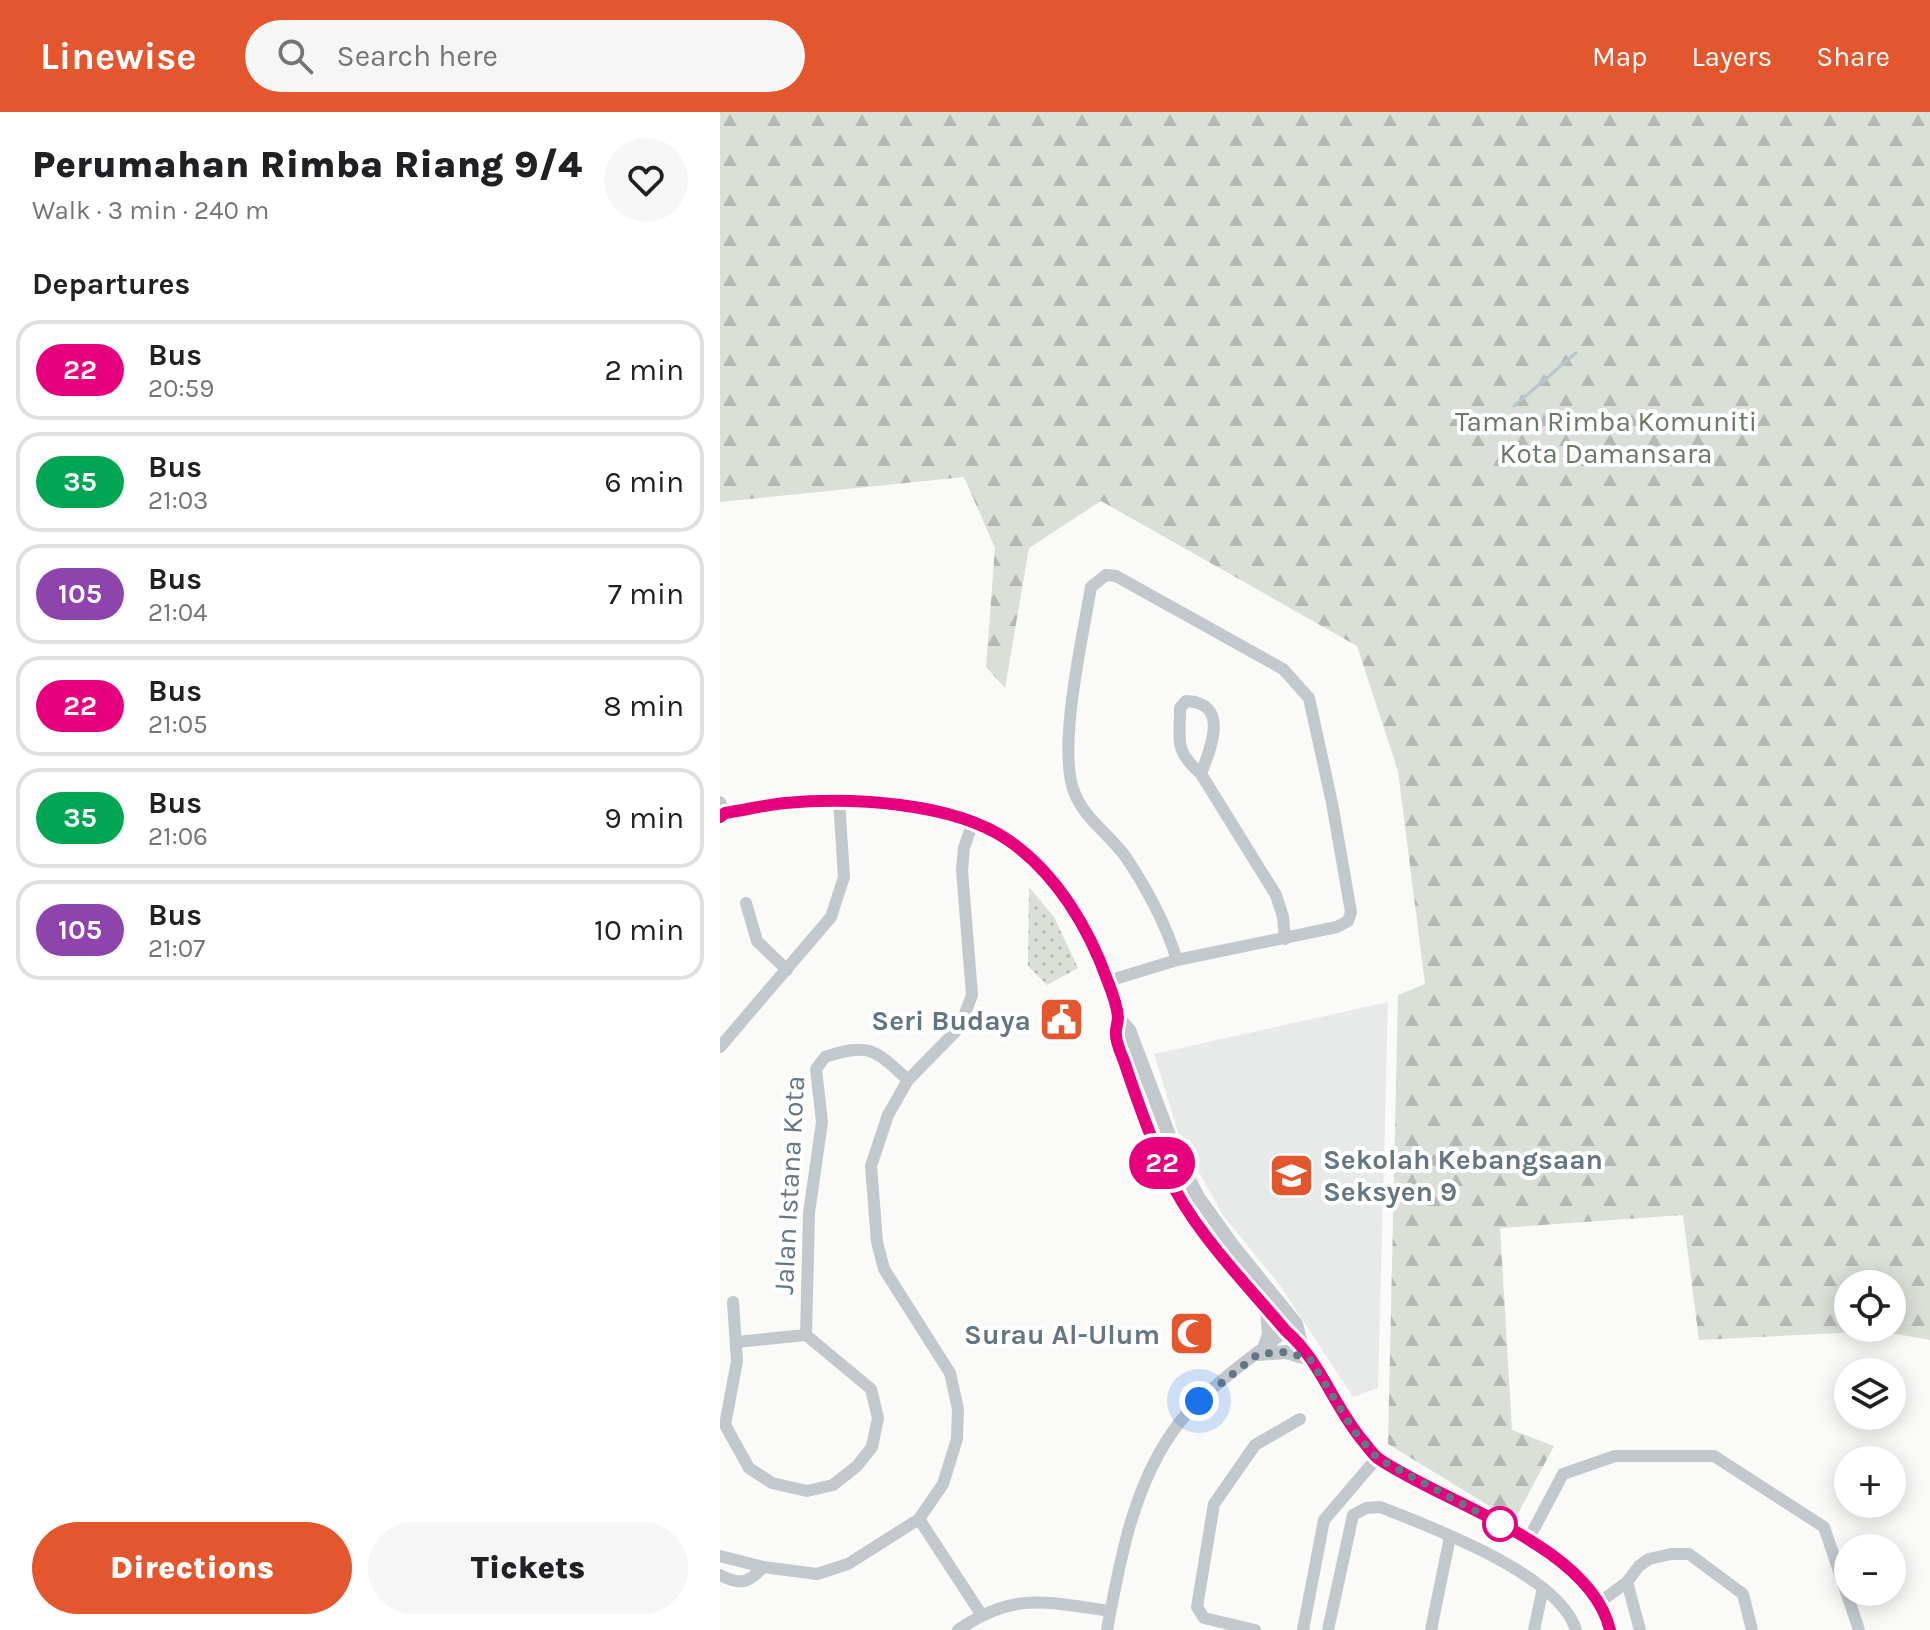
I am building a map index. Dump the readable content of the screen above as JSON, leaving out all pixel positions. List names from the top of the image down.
{
  "streets": {
    "street": ["Jalan Istana Kota"]
  },
  "parks": ["Taman Rimba Komuniti Kota Damansara"],
  "places": {
    "public building": ["Seri Budaya"],
    "school or university": ["Sekolah Kebangsaan Seksyen 9"],
    "mosque": ["Surau Al-Ulum"]
  },
  "lines": ["bus line 22"],
  "page": {
    "header": "Linewise",
    "search": "Search here",
    "nav": ["Map", "Layers", "Share"],
    "heading": [
      ["Perumahan Rimba Riang 9/4", "Walk · 3 min · 240 m"],
      "Departures"
    ],
    "on_map": "22",
    "list": [
      {
        "mark": "22",
        "name": "Bus",
        "note": "20:59",
        "value": "2 min"
      },
      {
        "mark": "35",
        "name": "Bus",
        "note": "21:03",
        "value": "6 min"
      },
      {
        "mark": "105",
        "name": "Bus",
        "note": "21:04",
        "value": "7 min"
      },
      {
        "mark": "22",
        "name": "Bus",
        "note": "21:05",
        "value": "8 min"
      },
      {
        "mark": "35",
        "name": "Bus",
        "note": "21:06",
        "value": "9 min"
      },
      {
        "mark": "105",
        "name": "Bus",
        "note": "21:07",
        "value": "10 min"
      }
    ],
    "map_buttons": ["+", "−"],
    "buttons": ["Directions", "Tickets"]
  }
}
